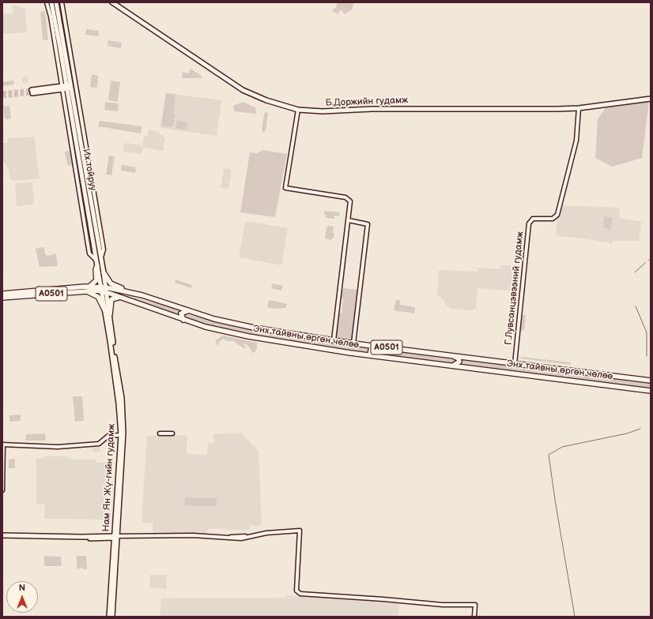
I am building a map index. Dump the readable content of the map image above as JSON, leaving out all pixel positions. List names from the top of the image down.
{
  "streets": {
    "highway": ["A0501", "Энх тайвны өргөн чөлөө"],
    "main road": ["Б.Доржийн гудамж", "Их тойруу", "Нам Ян Жү-гийн гудамж"],
    "street": ["Г.Лувсанцэвээний гудамж"]
  },
  "crossings": [
    ["Б.Доржийн гудамж", "Г.Лувсанцэвээний гудамж"],
    ["Их тойруу", "Энх тайвны өргөн чөлөө"],
    ["Их тойруу", "Нам Ян Жү-гийн гудамж"],
    ["Г.Лувсанцэвээний гудамж", "Энх тайвны өргөн чөлөө"]
  ],
  "north": "top"
}
